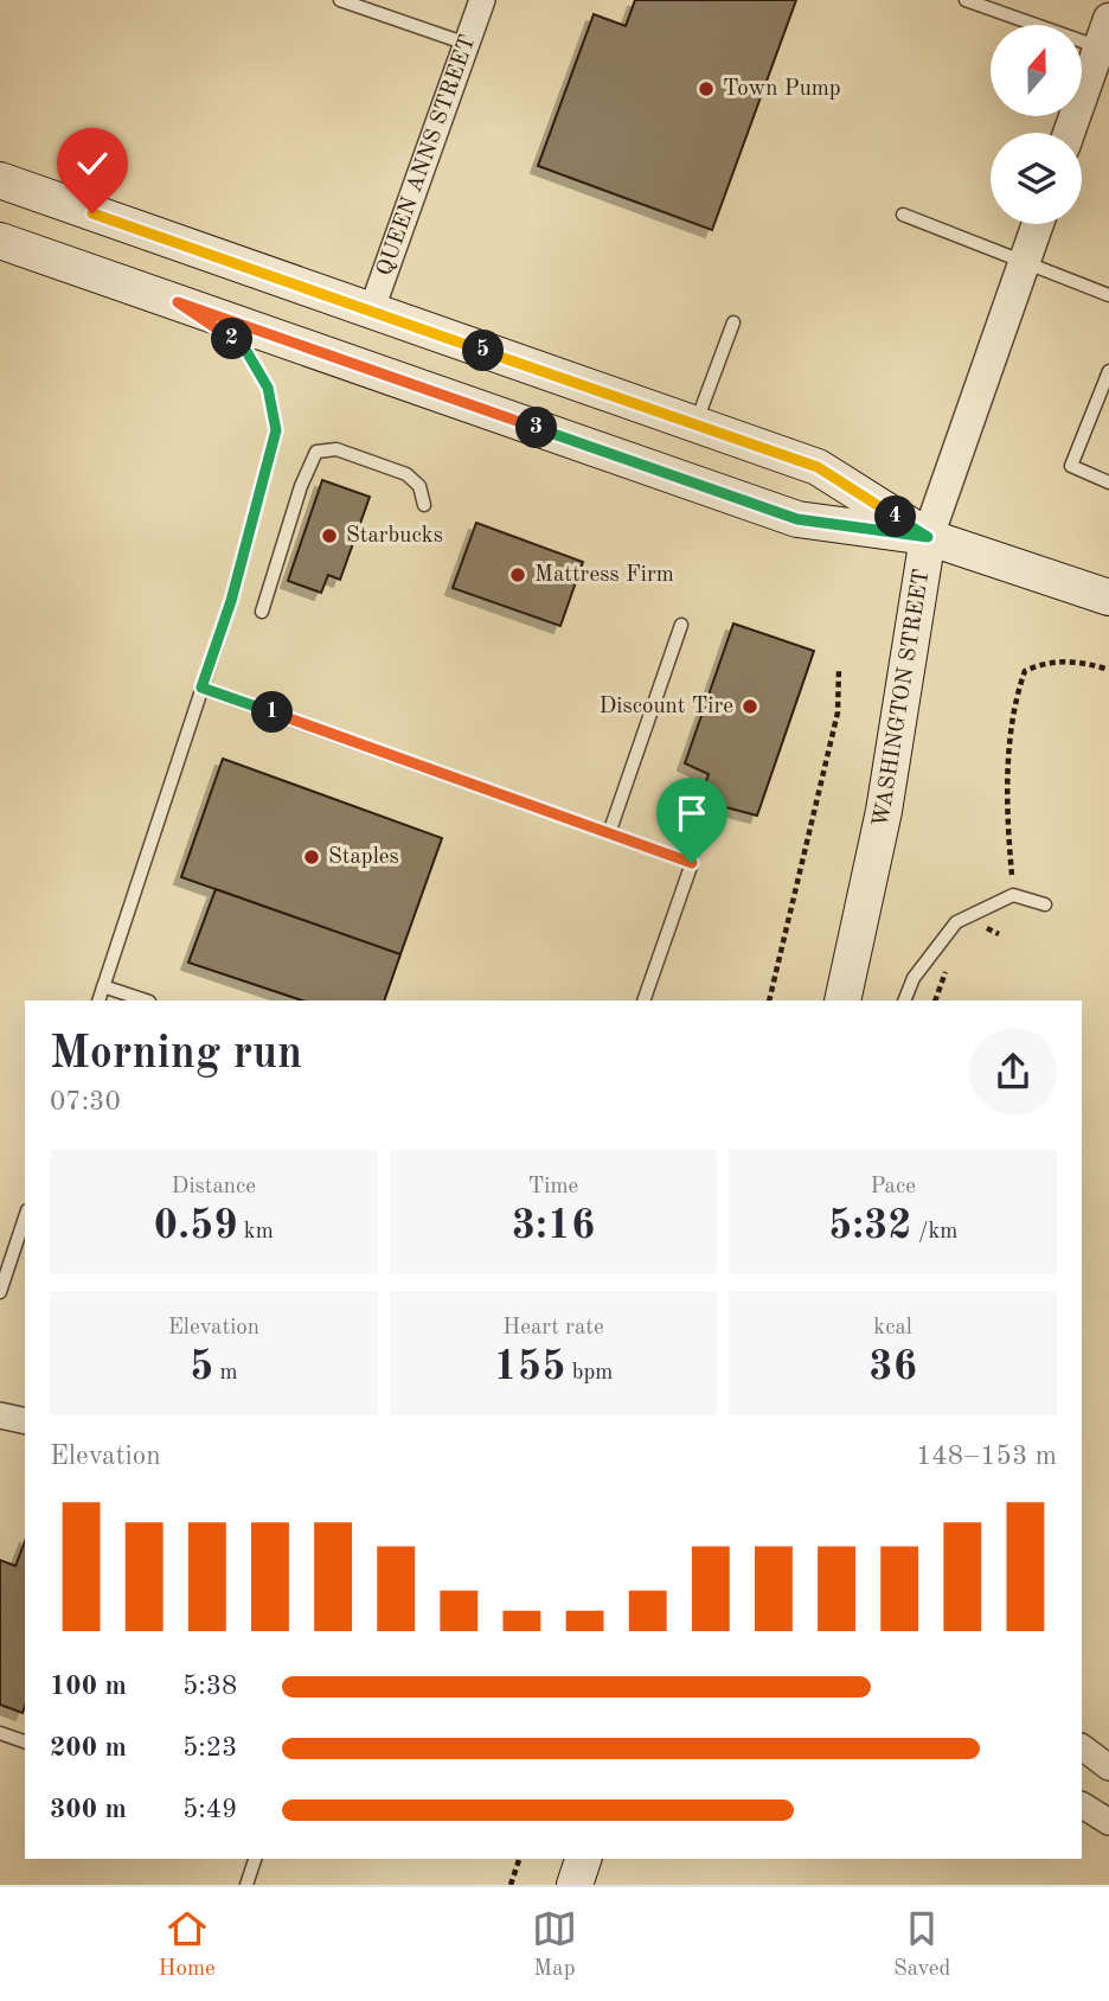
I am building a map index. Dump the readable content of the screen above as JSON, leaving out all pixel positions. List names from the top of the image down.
{
  "streets": {
    "main road": ["WASHINGTON STREET"],
    "street": ["QUEEN ANNS STREET"]
  },
  "places": [
    "Town Pump",
    "Starbucks",
    "Mattress Firm",
    "Discount Tire",
    "Staples"
  ],
  "north": "top",
  "page": {
    "pins": [
      "2",
      "5",
      "3",
      "4",
      "1"
    ],
    "heading": ["Morning run", "07:30"],
    "stats": [
      ["Distance", "0.59 km"],
      ["Time", "3:16"],
      ["Pace", "5:32 /km"],
      ["Elevation", "5 m"],
      ["Heart rate", "155 bpm"],
      ["kcal", "36"]
    ],
    "chart": ["Elevation", "148–153 m"],
    "list": [
      {
        "name": "100 m",
        "note": "5:38"
      },
      {
        "name": "200 m",
        "note": "5:23"
      },
      {
        "name": "300 m",
        "note": "5:49"
      }
    ],
    "tabs": ["Home", "Map", "Saved"]
  }
}
